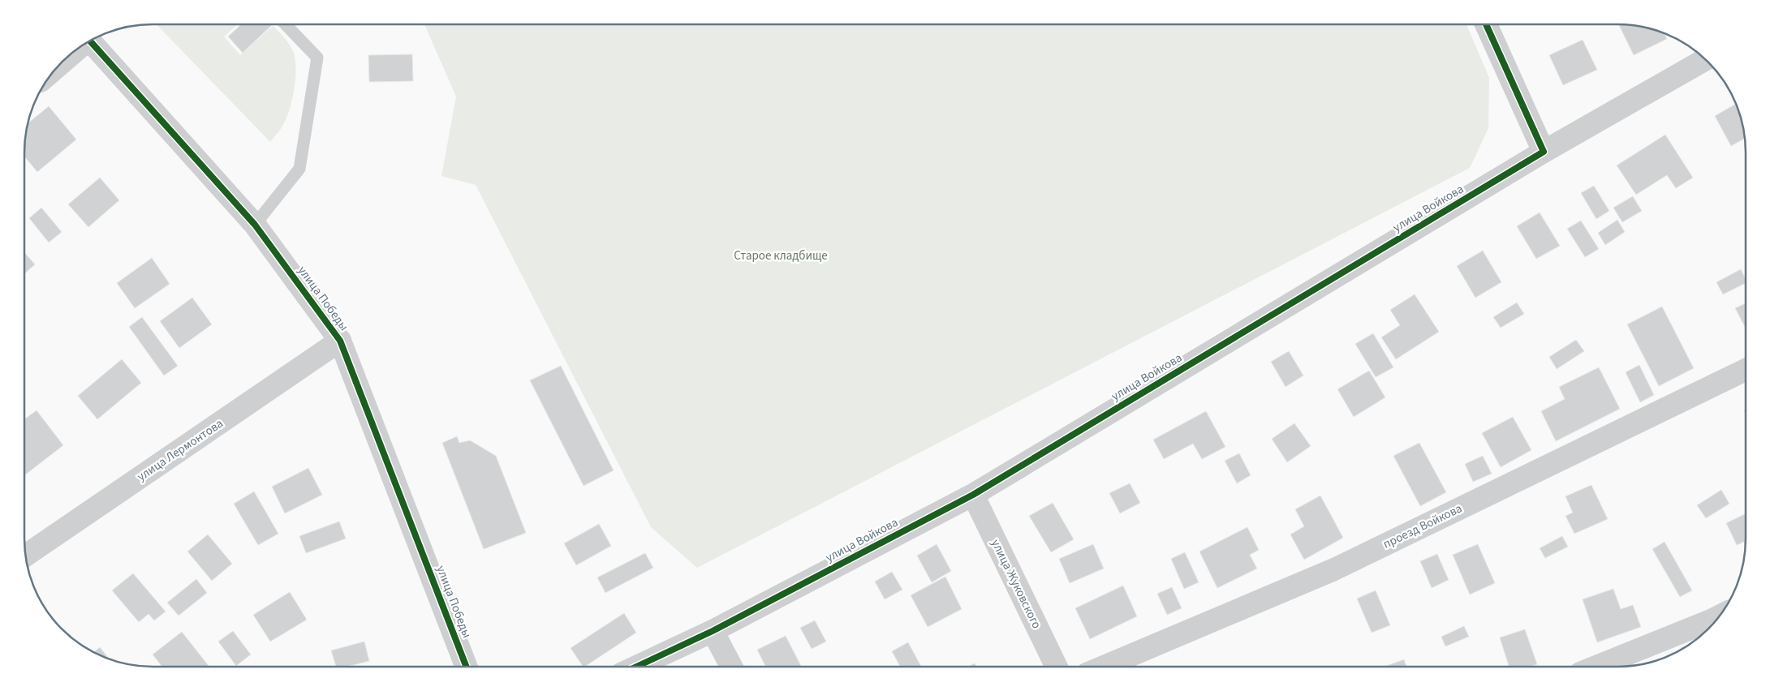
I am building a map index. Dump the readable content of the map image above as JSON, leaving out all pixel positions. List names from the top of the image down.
{
  "streets": {
    "street": [
      "улица Войкова",
      "улица Победы",
      "улица Лермонтова",
      "проезд Войкова",
      "улица Жуковского"
    ]
  },
  "crossings": [
    ["улица Войкова", "улица Жуковского"],
    ["улица Победы", "улица Лермонтова"]
  ],
  "parks": ["Старое кладбище"]
}
